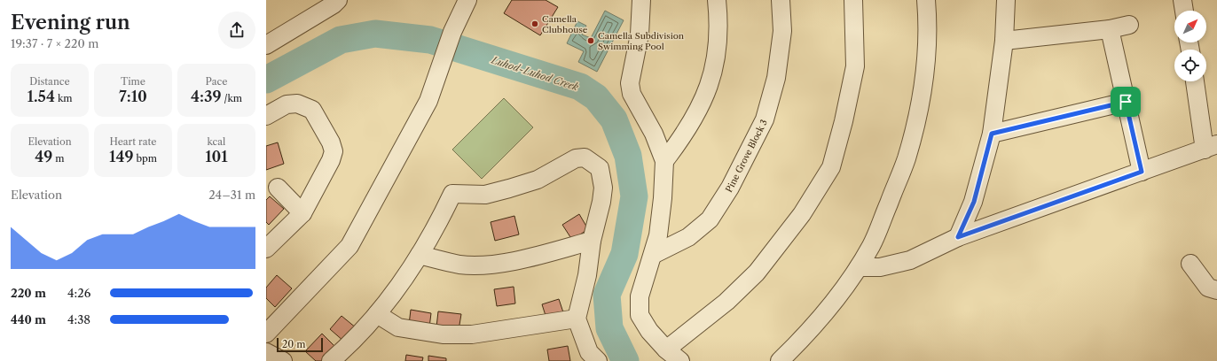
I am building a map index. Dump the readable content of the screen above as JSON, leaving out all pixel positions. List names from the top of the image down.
{
  "streets": {
    "street": ["Pine Grove Block 3"]
  },
  "water": ["Luhod-Luhod Creek"],
  "places": ["Camella Clubhouse", "Camella Subdivision Swimming Pool"],
  "scale_bar": "20 m",
  "north": "top right",
  "page": {
    "heading": ["Evening run", "19:37 · 7 × 220 m"],
    "stats": [
      ["Distance", "1.54 km"],
      ["Time", "7:10"],
      ["Pace", "4:39 /km"],
      ["Elevation", "49 m"],
      ["Heart rate", "149 bpm"],
      ["kcal", "101"]
    ],
    "chart": ["Elevation", "24–31 m"],
    "list": [
      {
        "name": "220 m",
        "note": "4:26"
      },
      {
        "name": "440 m",
        "note": "4:38"
      }
    ],
    "scale": "20 m"
  }
}
